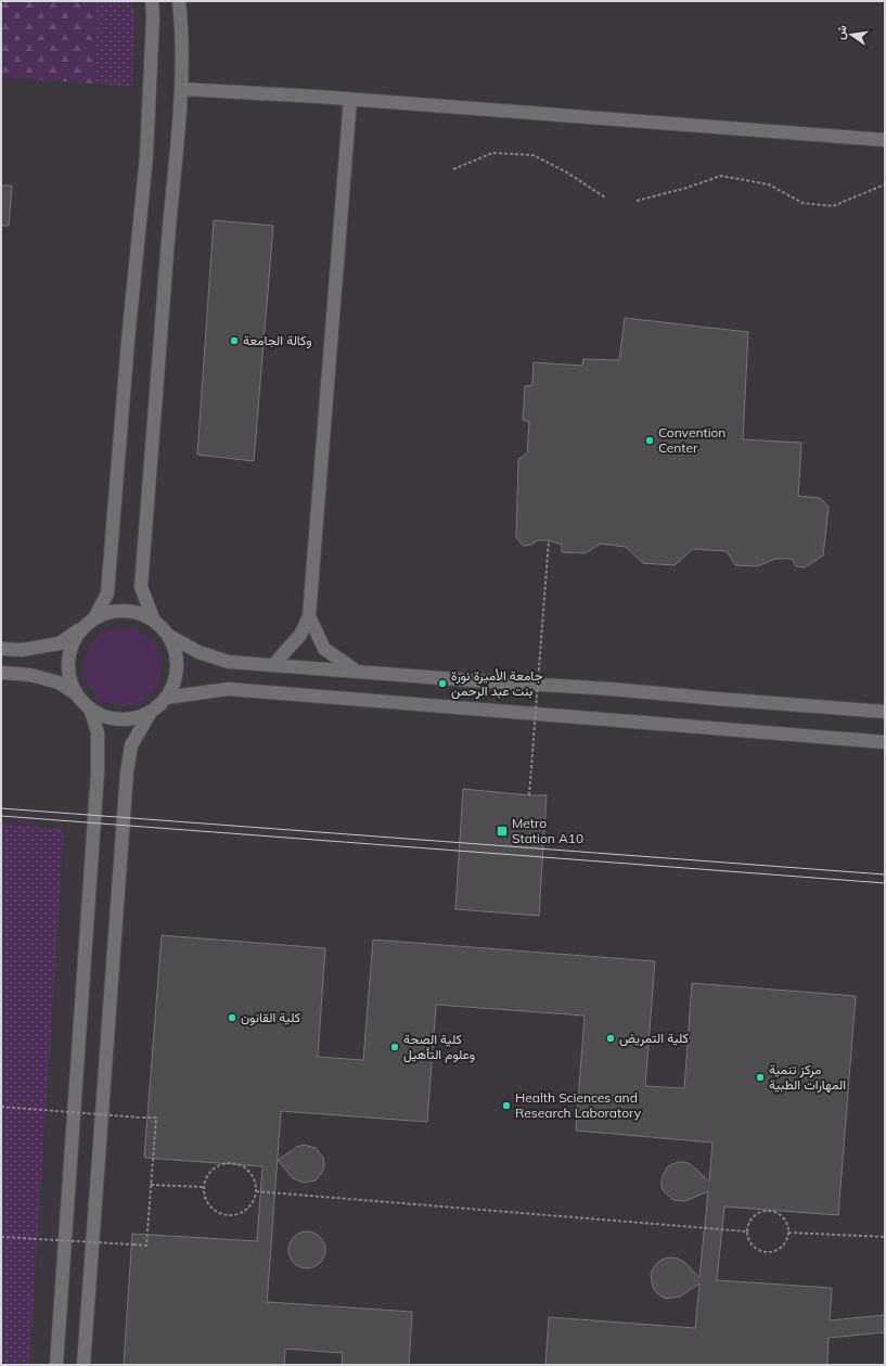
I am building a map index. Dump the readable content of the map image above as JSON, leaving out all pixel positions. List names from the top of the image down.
{
  "places": {
    "other": [
      "وكالة الجامعة",
      "Convention Center",
      "جامعة الأميرة نورة بنت عبد الرحمن",
      "كلية القانون",
      "كلية التمريض",
      "كلية الصحة وعلوم التأهيل",
      "مركز تنمية المهارات الطبية",
      "Health Sciences and Research Laboratory"
    ],
    "transit": ["Metro Station A10"]
  },
  "north": "left"
}
